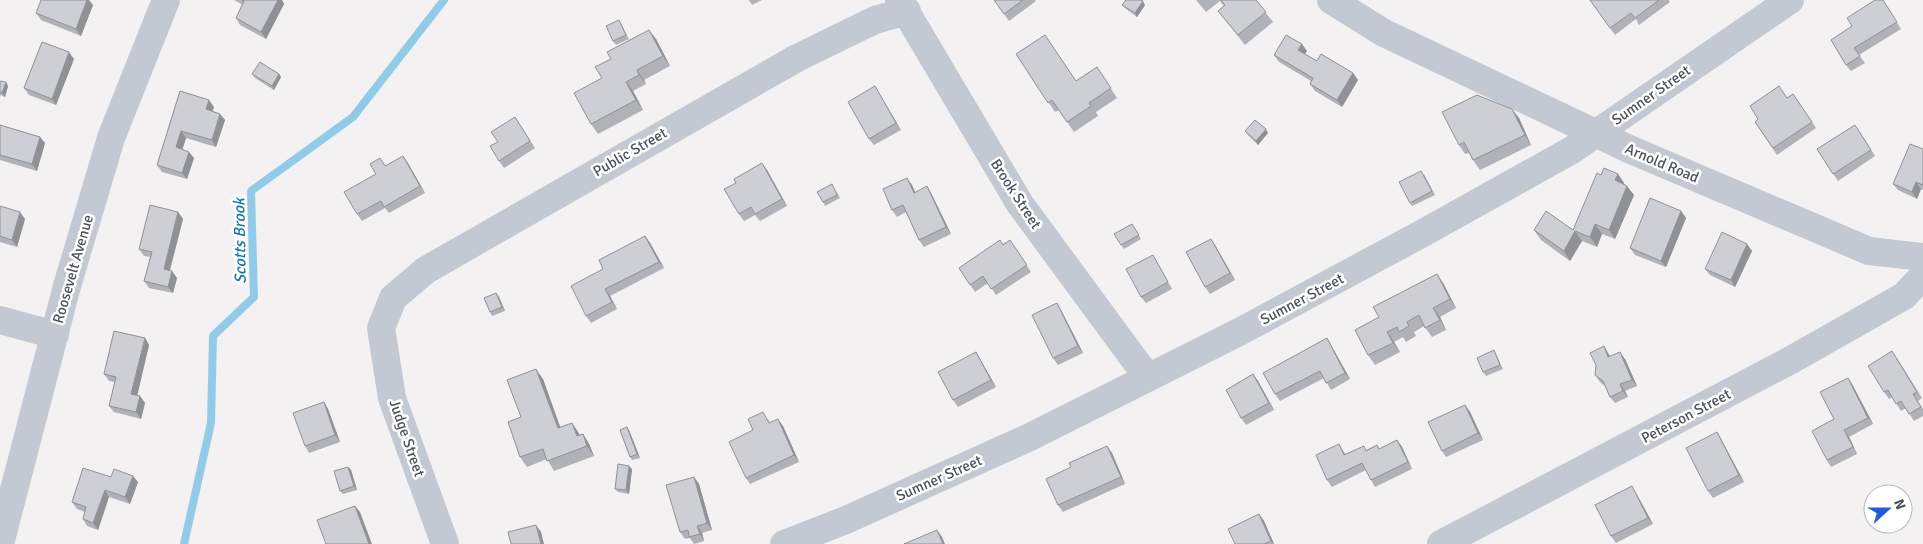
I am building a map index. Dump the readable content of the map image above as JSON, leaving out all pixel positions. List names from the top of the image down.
{
  "streets": {
    "street": [
      "Sumner Street",
      "Public Street",
      "Arnold Road",
      "Brook Street",
      "Roosevelt Avenue",
      "Peterson Street",
      "Judge Street"
    ]
  },
  "crossings": [
    ["Sumner Street", "Arnold Road"],
    ["Sumner Street", "Brook Street"],
    ["Public Street", "Brook Street"],
    ["Public Street", "Judge Street"]
  ],
  "water": ["Scotts Brook"],
  "north": "right"
}
